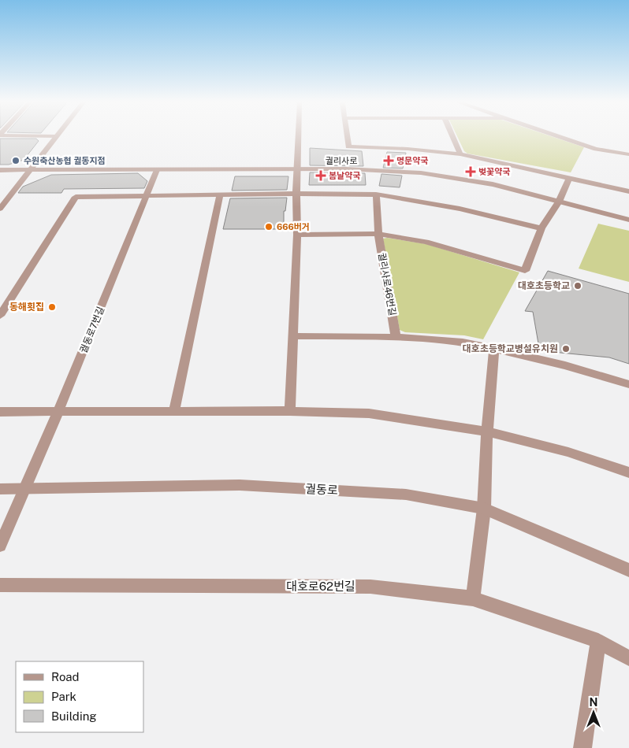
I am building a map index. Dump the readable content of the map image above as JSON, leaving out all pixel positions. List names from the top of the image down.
{
  "streets": {
    "street": [
      "궐리사로",
      "궐리사로46번길",
      "궐동로7번길",
      "궐동로",
      "대호로62번길"
    ]
  },
  "crossings": [
    ["궐리사로", "궐동로7번길"],
    ["궐동로7번길", "궐동로"]
  ],
  "places": {
    "other": [
      "수원축산농협 궐동지점",
      "666버거",
      "대호초등학교",
      "동해횟집",
      "대호초등학교병설유치원"
    ],
    "health": ["명문약국", "벚꽃약국", "봄날약국"]
  },
  "legend": ["Road", "Park", "Building"],
  "north": "top"
}
